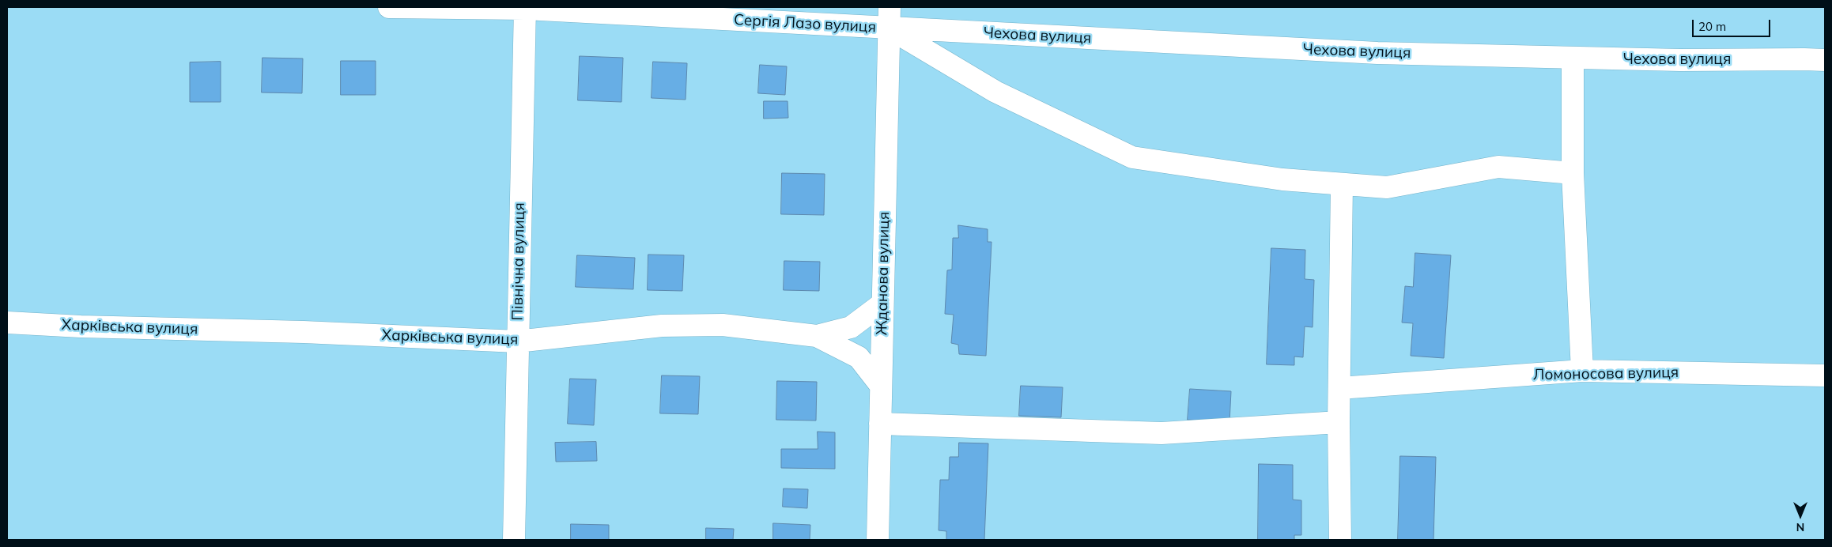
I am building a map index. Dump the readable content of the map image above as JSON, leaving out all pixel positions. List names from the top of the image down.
{
  "streets": {
    "street": [
      "Сергія Лазо вулиця",
      "Чехова вулиця",
      "Північна вулиця",
      "Жданова вулиця",
      "Харківська вулиця",
      "Ломоносова вулиця"
    ]
  },
  "crossings": [
    ["Сергія Лазо вулиця", "Чехова вулиця"],
    ["Сергія Лазо вулиця", "Північна вулиця"],
    ["Сергія Лазо вулиця", "Жданова вулиця"],
    ["Чехова вулиця", "Жданова вулиця"],
    ["Північна вулиця", "Харківська вулиця"],
    ["Жданова вулиця", "Харківська вулиця"]
  ],
  "scale_bar": "20 m",
  "north": "bottom"
}
